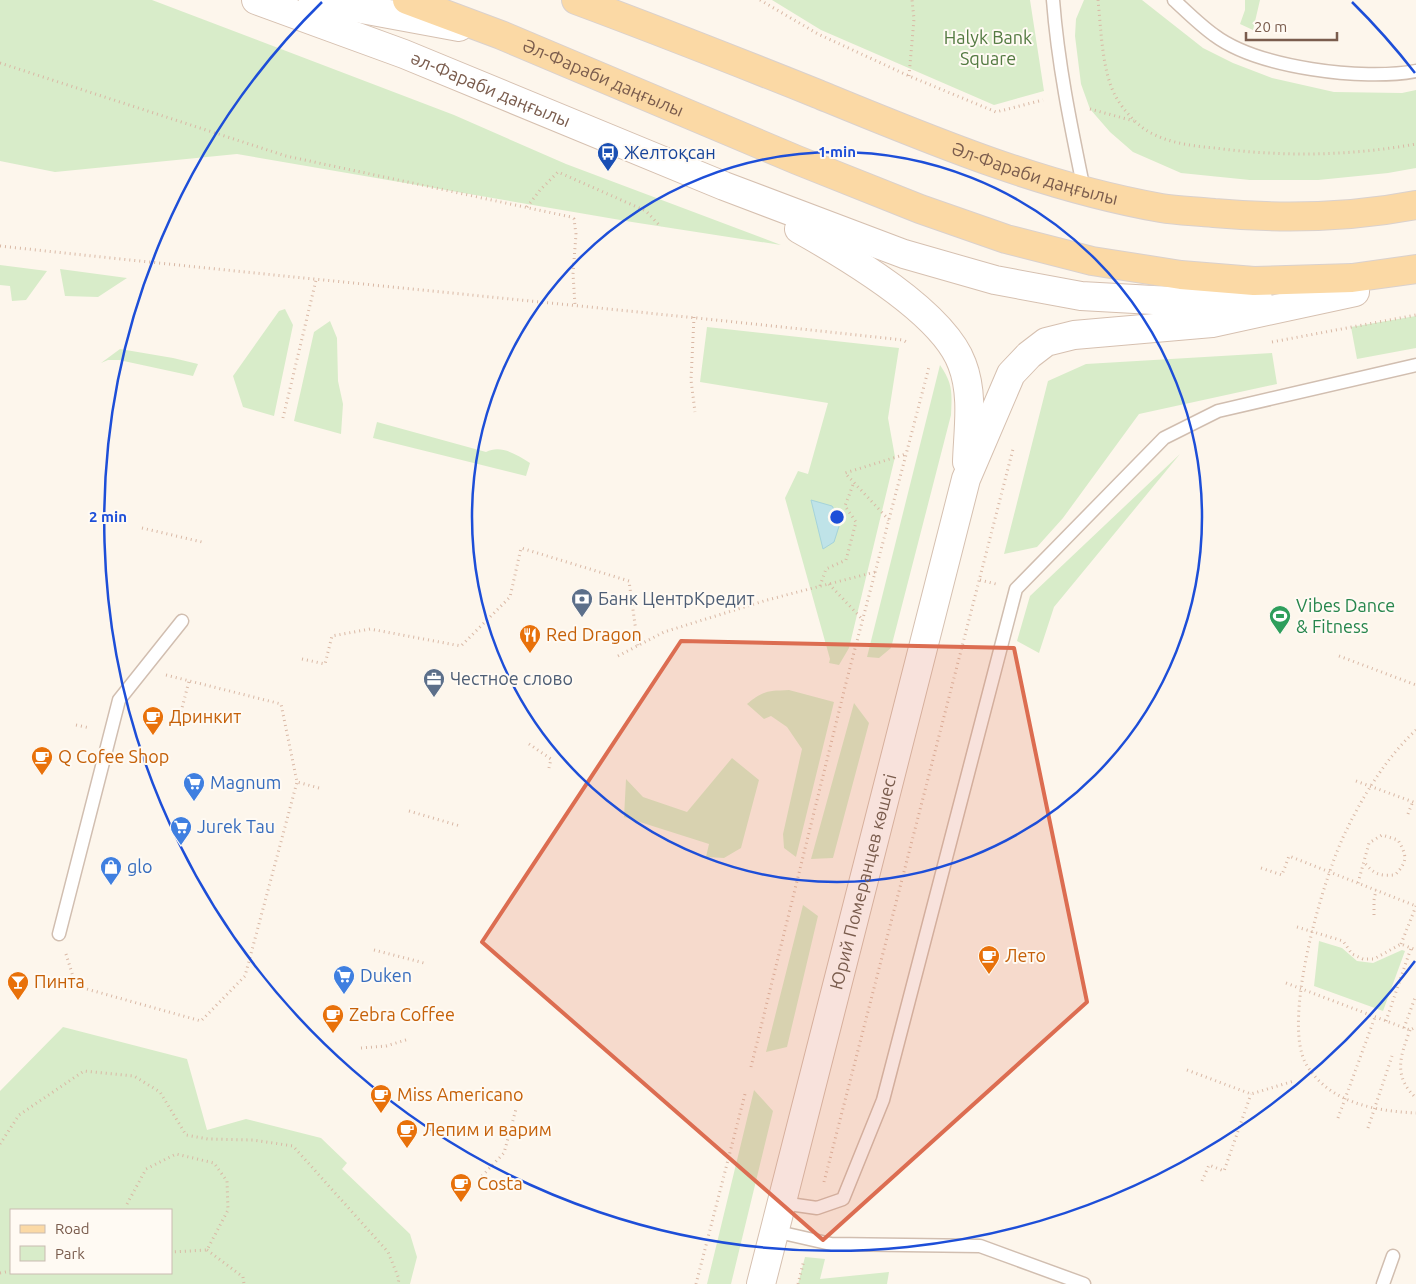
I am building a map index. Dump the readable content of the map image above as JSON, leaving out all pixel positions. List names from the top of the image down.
{
  "streets": {
    "main road": ["Әл-Фараби даңғылы"],
    "street": ["әл-Фараби даңғылы", "Юрий Померанцев көшесі"]
  },
  "parks": ["Halyk Bank Square"],
  "places": {
    "bus stop": ["Желтоқсан"],
    "bank": ["Банк ЦентрКредит"],
    "sports": ["Vibes Dance & Fitness"],
    "restaurant": ["Red Dragon"],
    "office": ["Честное слово"],
    "cafe": [
      "Дринкит",
      "Q Cofee Shop",
      "Лето",
      "Zebra Coffee",
      "Miss Americano",
      "Лепим и варим",
      "Costa"
    ],
    "supermarket": ["Magnum", "Jurek Tau", "Duken"],
    "shop": ["glo"],
    "bar": ["Пинта"]
  },
  "legend": ["Road", "Park"],
  "scale_bar": "20 m",
  "rings": ["1 min", "2 min"]
}
